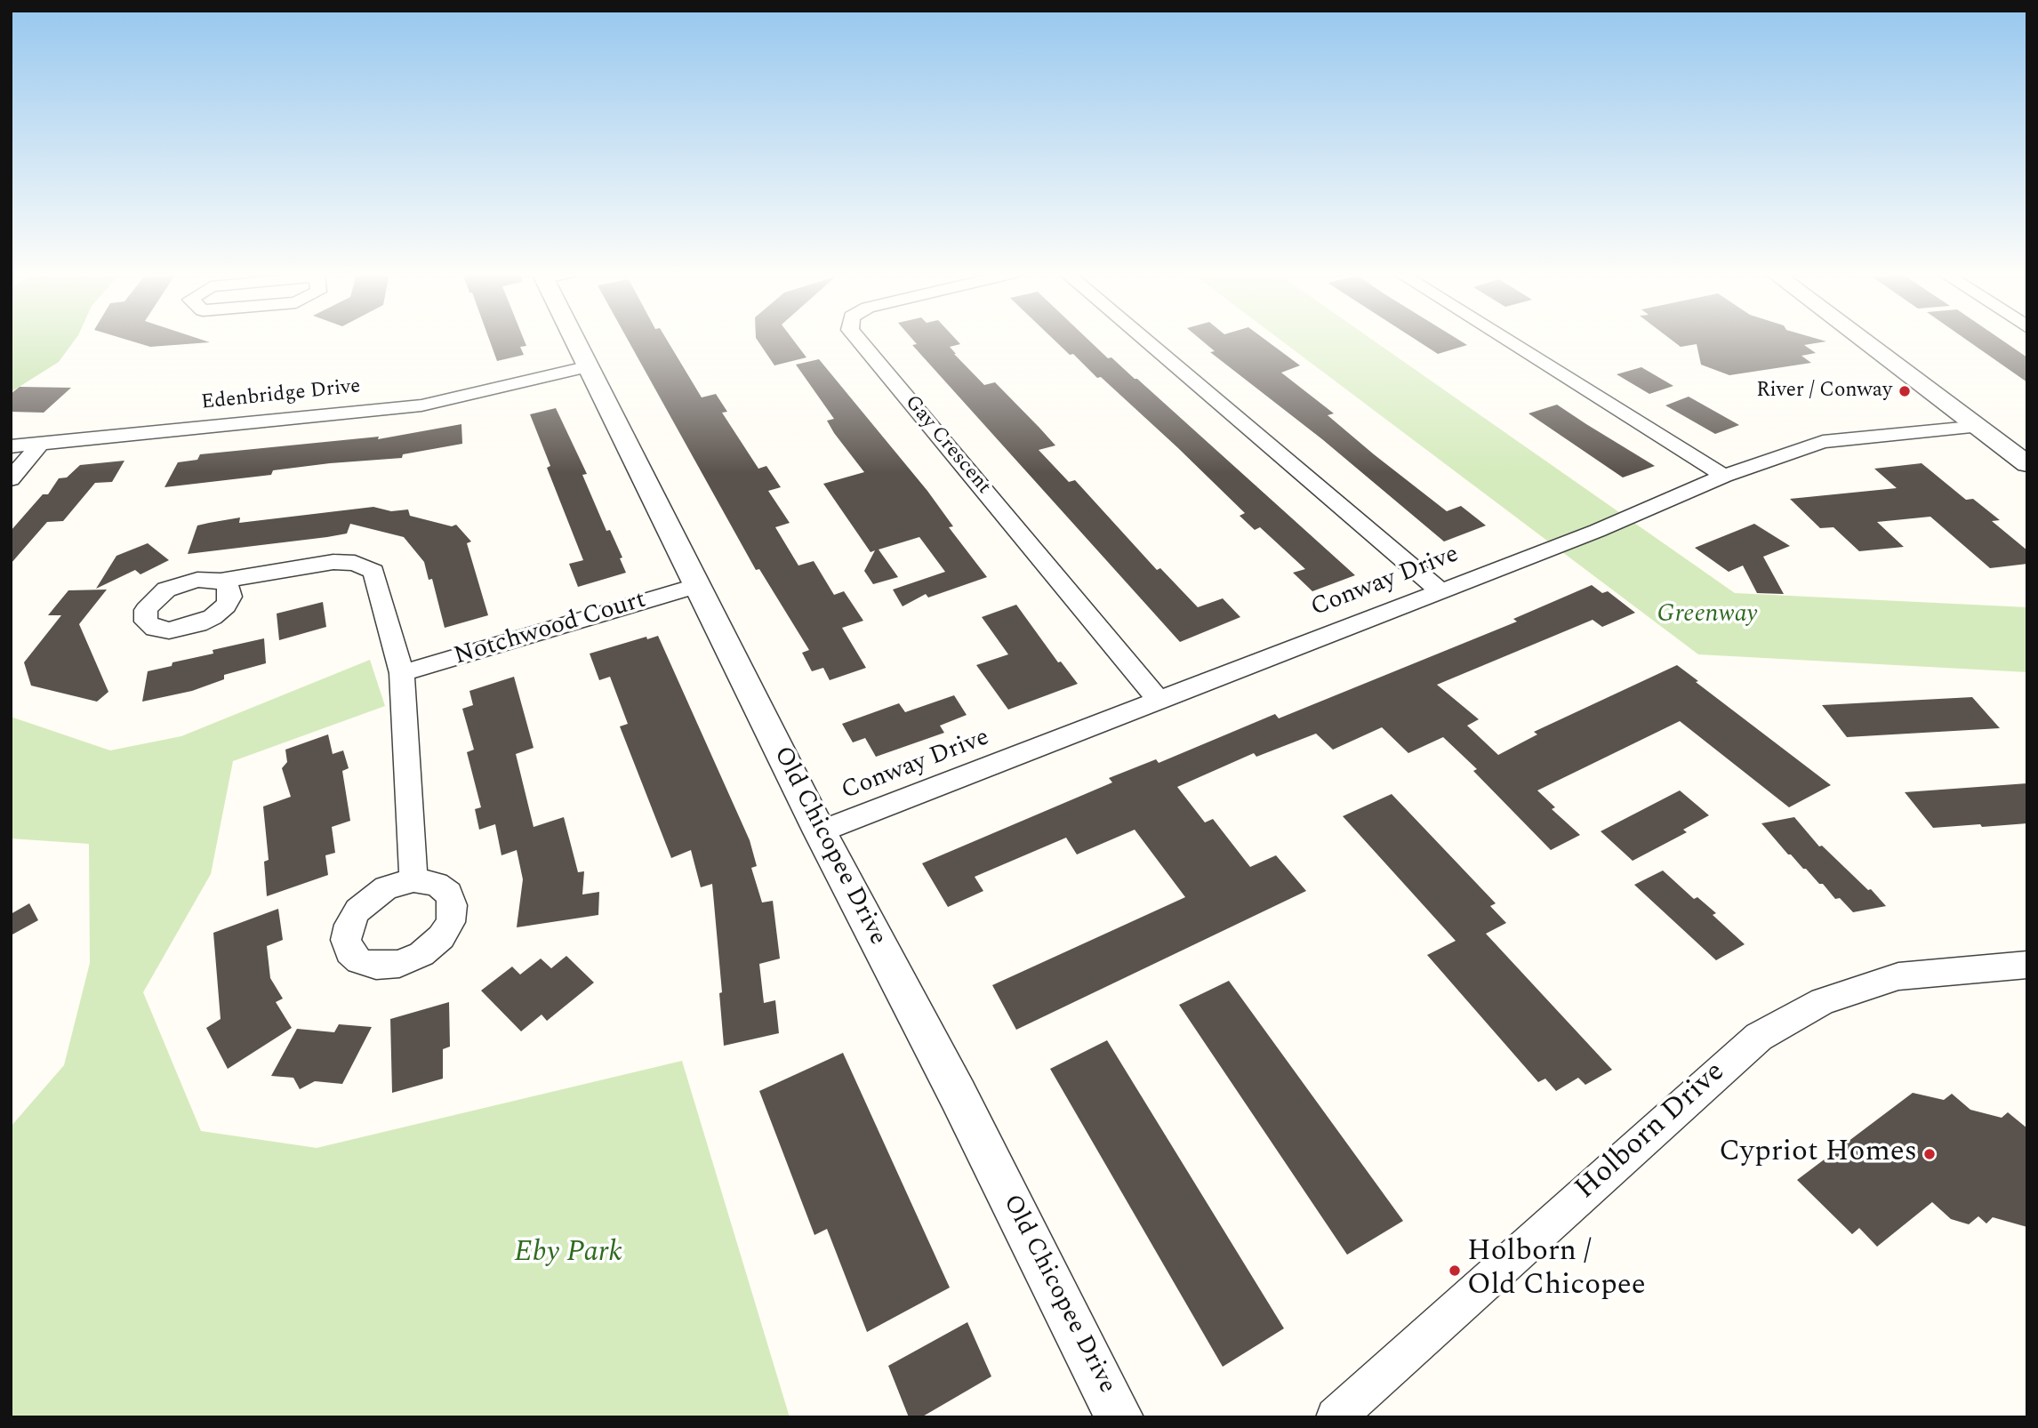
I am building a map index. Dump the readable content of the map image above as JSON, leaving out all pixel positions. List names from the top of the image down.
{
  "streets": {
    "street": [
      "Edenbridge Drive",
      "Gay Crescent",
      "Conway Drive",
      "Notchwood Court",
      "Old Chicopee Drive",
      "Holborn Drive"
    ]
  },
  "crossings": [
    ["Edenbridge Drive", "Old Chicopee Drive"],
    ["Gay Crescent", "Conway Drive"],
    ["Conway Drive", "Old Chicopee Drive"],
    ["Notchwood Court", "Old Chicopee Drive"]
  ],
  "parks": ["Greenway", "Eby Park"],
  "places": ["River / Conway", "Cypriot Homes", "Holborn / Old Chicopee"]
}
